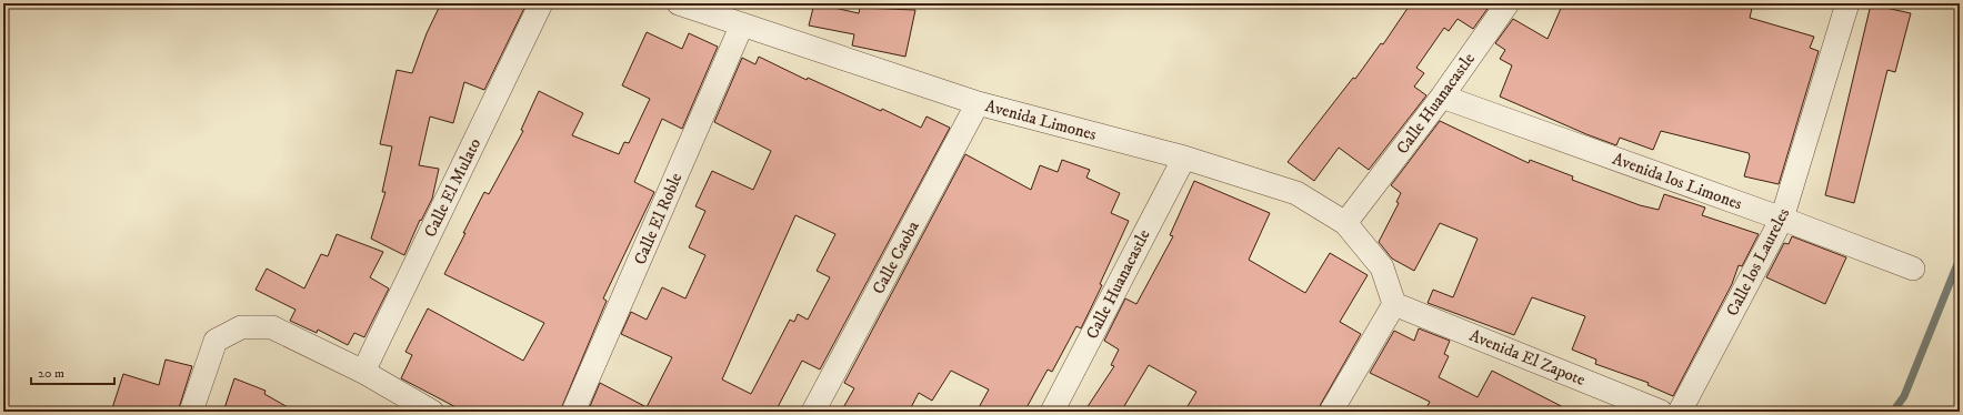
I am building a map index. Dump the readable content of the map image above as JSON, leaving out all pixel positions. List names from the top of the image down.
{
  "streets": {
    "street": [
      "Calle Huanacastle",
      "Avenida Limones",
      "Avenida los Limones",
      "Calle El Mulato",
      "Calle El Roble",
      "Calle Caoba",
      "Calle los Laureles",
      "Avenida El Zapote"
    ]
  },
  "crossings": [
    ["Calle Huanacastle", "Avenida Limones"],
    ["Calle Huanacastle", "Avenida los Limones"],
    ["Avenida Limones", "Calle El Roble"],
    ["Avenida Limones", "Calle Caoba"],
    ["Avenida Limones", "Avenida El Zapote"],
    ["Avenida los Limones", "Calle los Laureles"]
  ],
  "scale_bar": "20 m"
}
